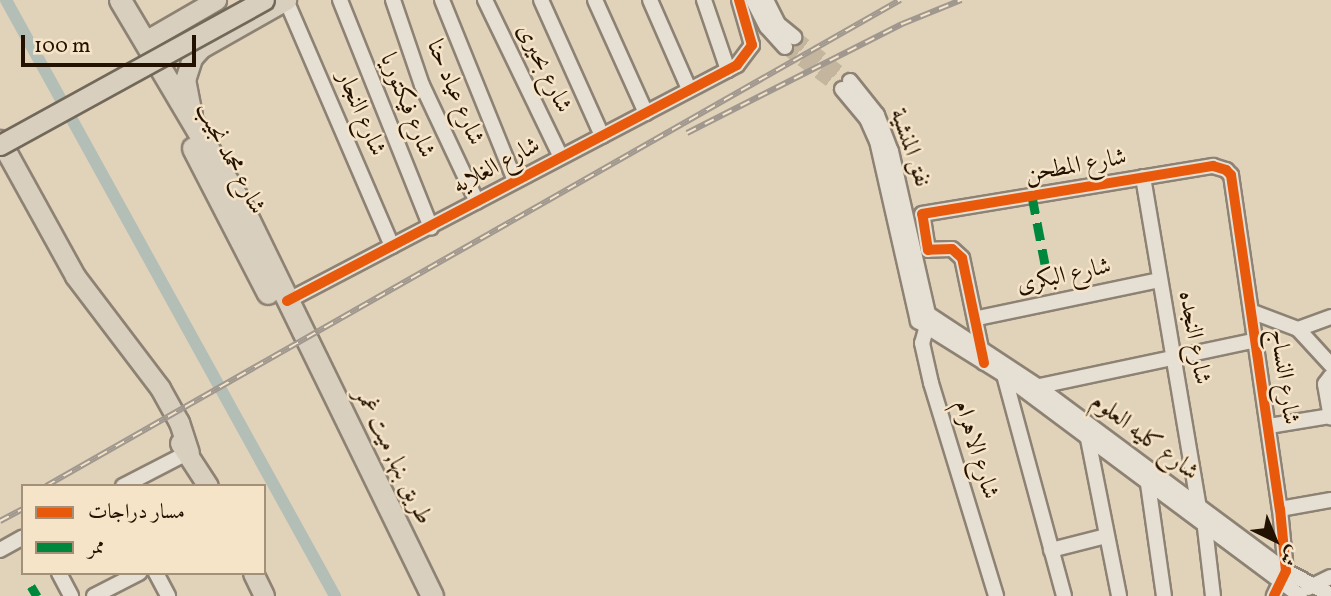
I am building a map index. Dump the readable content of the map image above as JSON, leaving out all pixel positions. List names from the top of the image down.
{
  "streets": {
    "highway": ["شارع محمد نجيب", "طريق بنها, ميت غمر"],
    "street": [
      "شارع بحيرى",
      "شارع عياد حنا",
      "شارع فيكتوريا",
      "شارع النجار",
      "نفق المنشية",
      "شارع الغلايه",
      "شارع المطحن",
      "شارع البكرى",
      "شارع النجده",
      "شارع النساج",
      "شارع كليه العلوم",
      "شارع الاهرام"
    ]
  },
  "crossings": [
    ["شارع بحيرى", "شارع الغلايه"],
    ["شارع عياد حنا", "شارع الغلايه"],
    ["شارع فيكتوريا", "شارع الغلايه"],
    ["شارع النجار", "شارع الغلايه"],
    ["نفق المنشية", "شارع كليه العلوم"],
    ["نفق المنشية", "شارع الاهرام"],
    ["شارع محمد نجيب", "شارع الغلايه"],
    ["شارع محمد نجيب", "طريق بنها, ميت غمر"],
    ["شارع المطحن", "شارع البكرى"],
    ["شارع المطحن", "شارع النجده"],
    ["شارع المطحن", "شارع النساج"],
    ["شارع البكرى", "شارع النجده"],
    ["شارع النجده", "شارع كليه العلوم"],
    ["شارع النساج", "شارع كليه العلوم"],
    ["شارع كليه العلوم", "شارع الاهرام"]
  ],
  "legend": ["مسار دراجات", "ممر"],
  "scale_bar": "100 m",
  "north": "bottom right"
}
